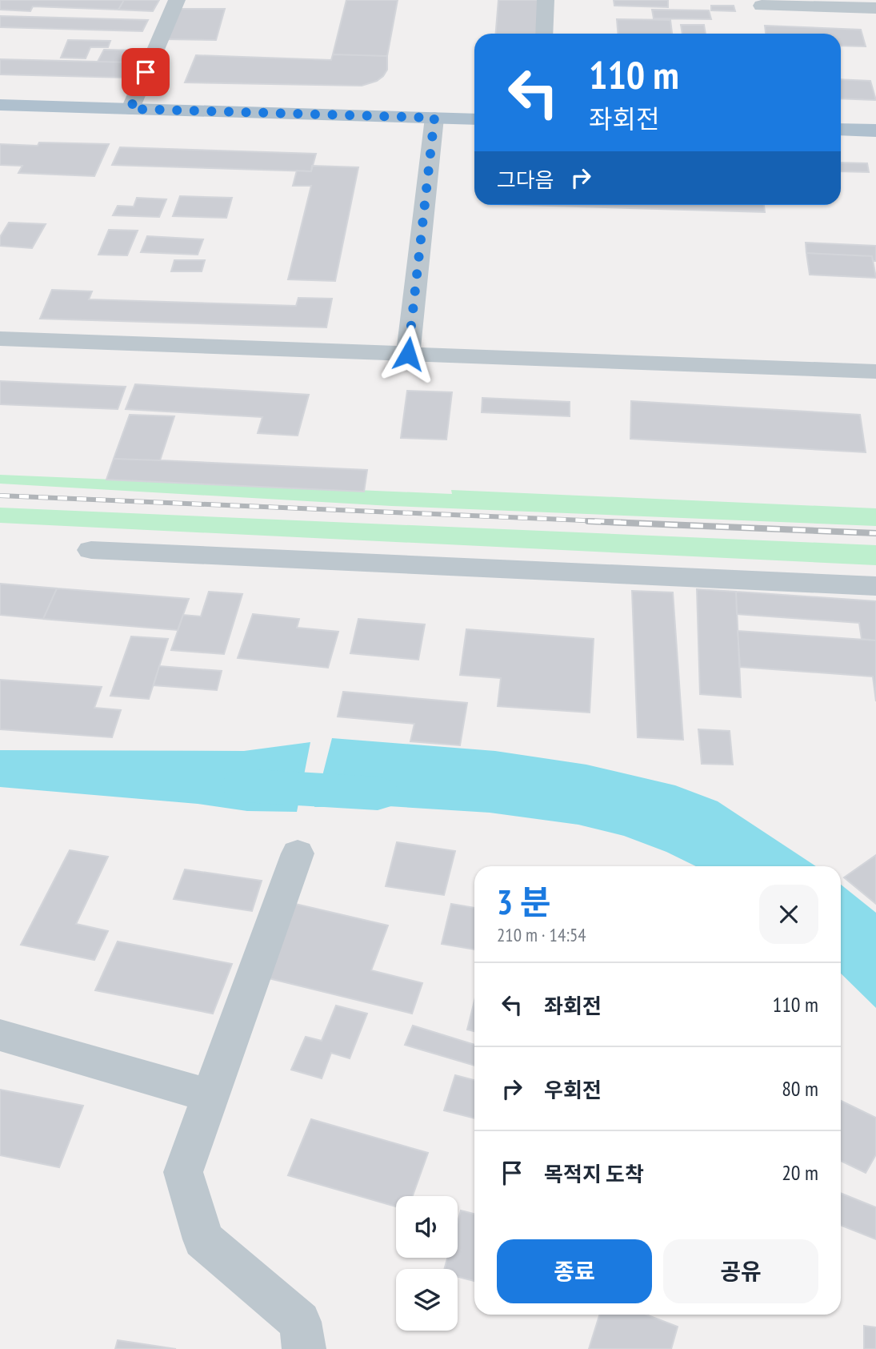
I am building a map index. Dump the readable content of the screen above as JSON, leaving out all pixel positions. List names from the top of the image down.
{
  "page": {
    "turn": ["110 m", "좌회전"],
    "then": "그다음",
    "heading": ["3 분", "210 m · 14:54"],
    "list": [
      {
        "name": "좌회전",
        "value": "110 m"
      },
      {
        "name": "우회전",
        "value": "80 m"
      },
      {
        "name": "목적지 도착",
        "value": "20 m"
      }
    ],
    "buttons": ["종료", "공유"]
  }
}
